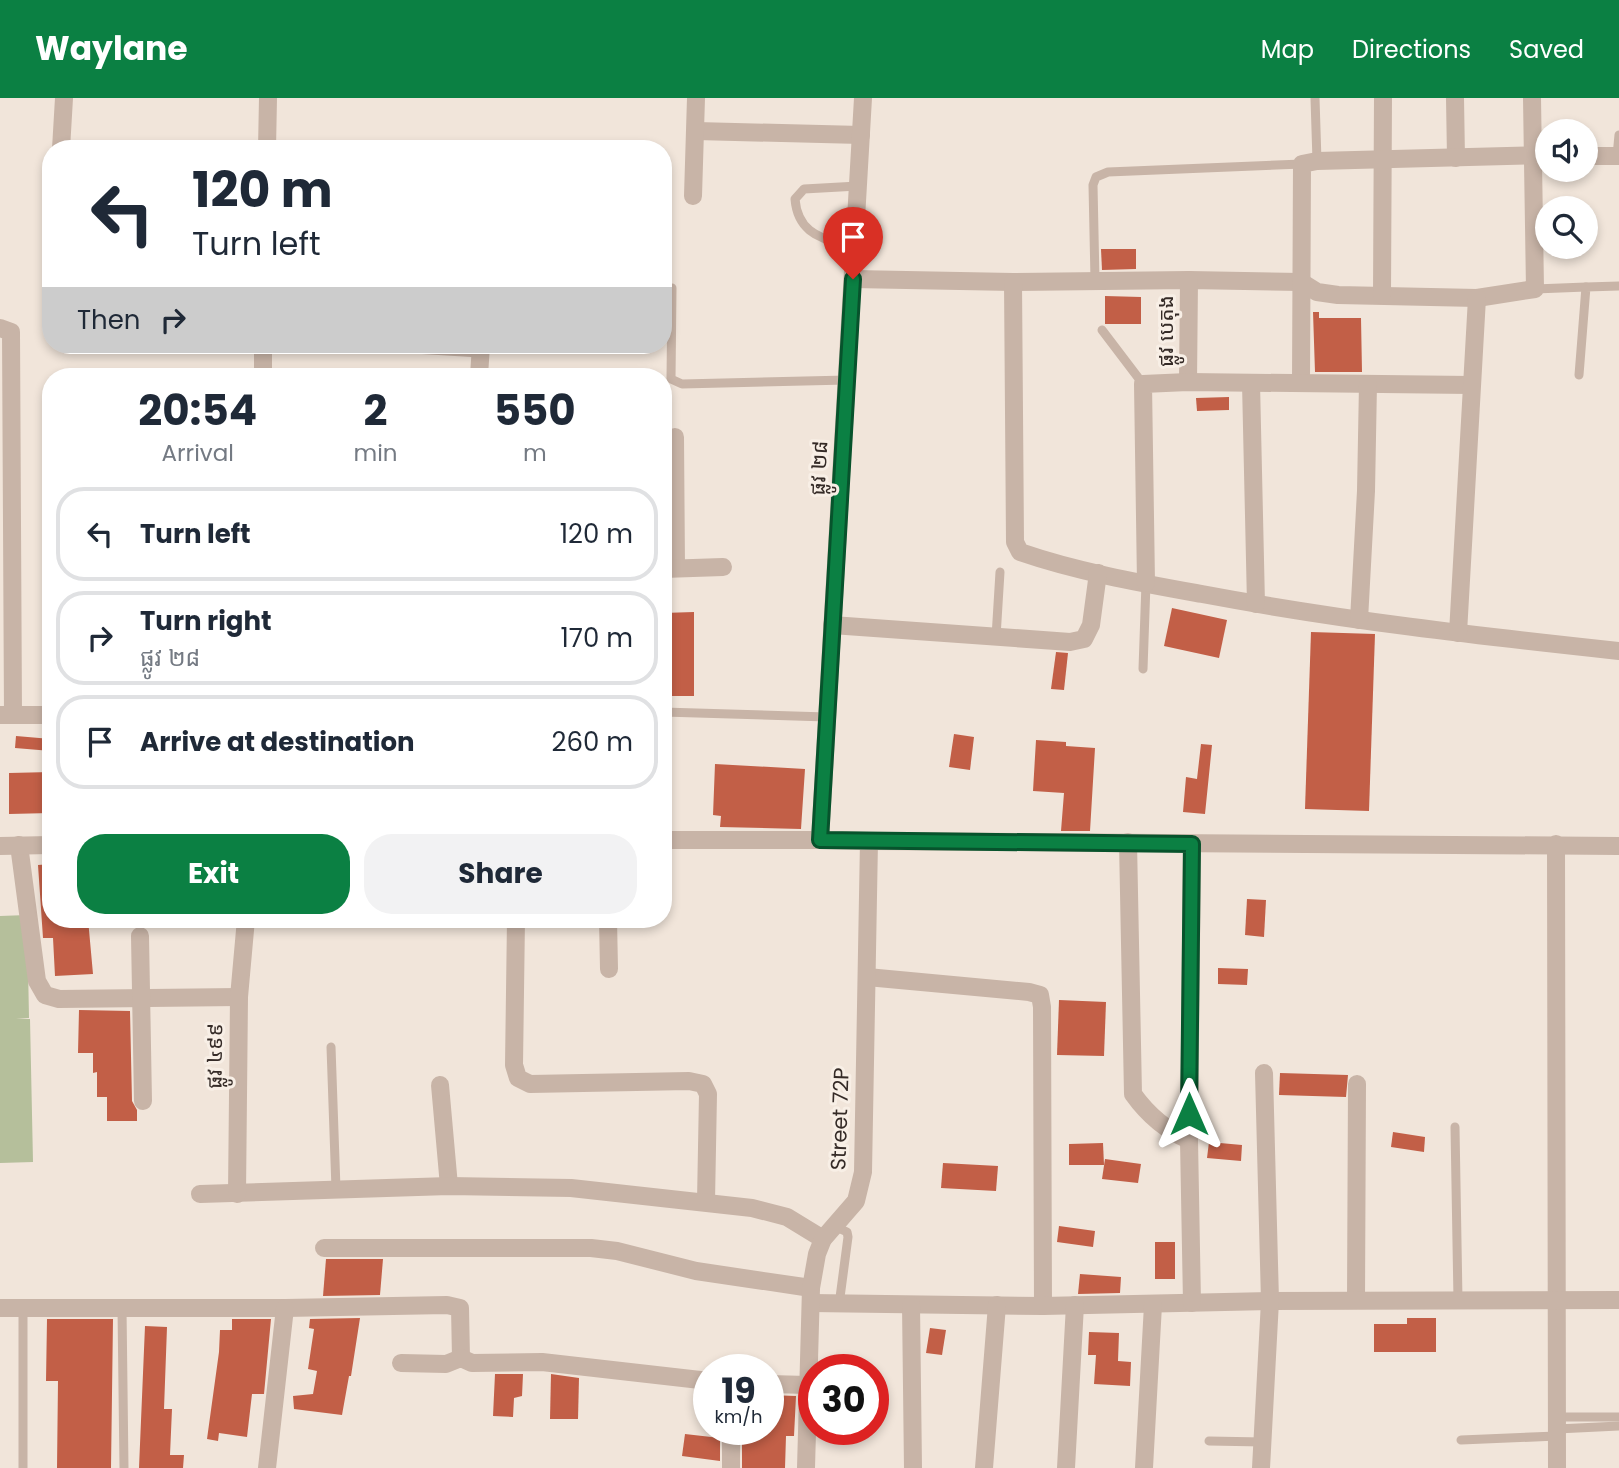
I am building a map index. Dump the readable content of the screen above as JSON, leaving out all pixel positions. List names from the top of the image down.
{
  "streets": {
    "street": [
      "ផ្លូវ បេតុង",
      "ផ្លូវ ២៨",
      "ផ្លូវ ៤៩៩",
      "Street 72P"
    ]
  },
  "page": {
    "header": "Waylane",
    "nav": ["Map", "Directions", "Saved"],
    "turn": ["120 m", "Turn left"],
    "then": "Then",
    "eta": [
      "20:54",
      "Arrival",
      "2",
      "min",
      "550",
      "m"
    ],
    "list": [
      {
        "name": "Turn left",
        "value": "120 m"
      },
      {
        "name": "Turn right",
        "note": "ផ្លូវ ២៨",
        "value": "170 m"
      },
      {
        "name": "Arrive at destination",
        "value": "260 m"
      }
    ],
    "buttons": ["Exit", "Share"],
    "speed": "19 km/h",
    "limit": "30"
  }
}
